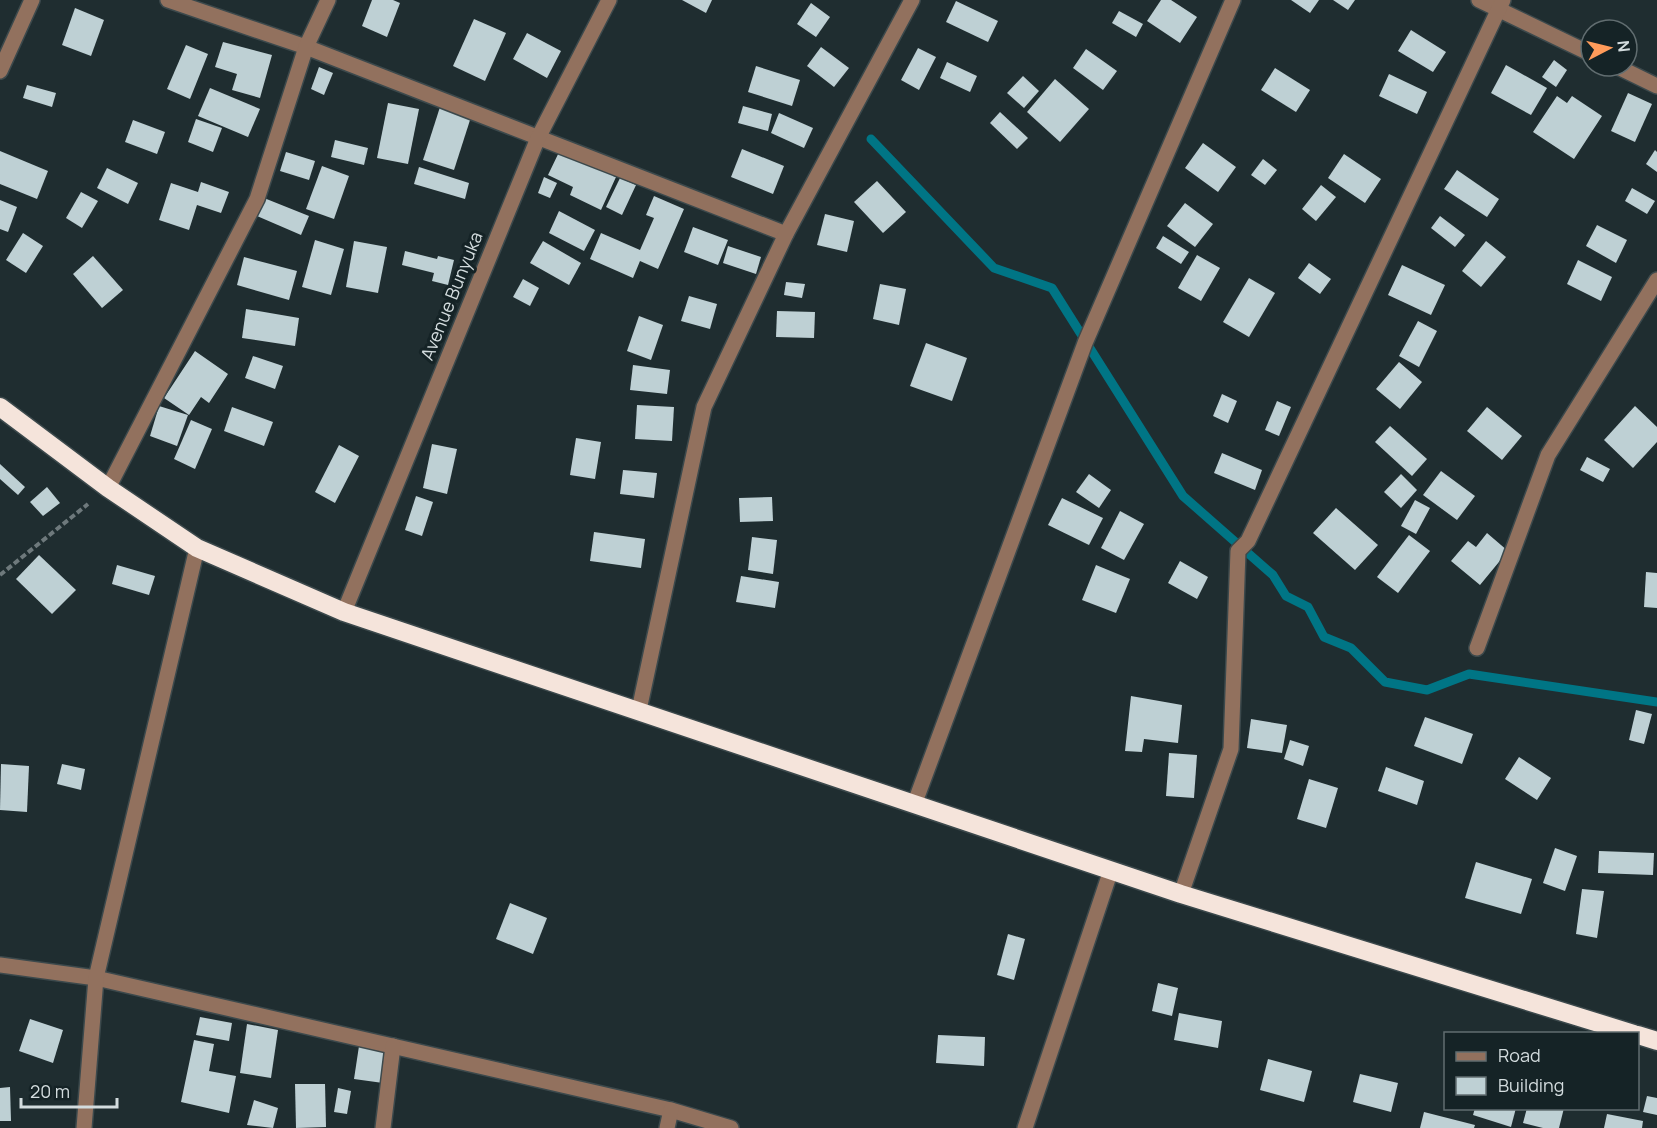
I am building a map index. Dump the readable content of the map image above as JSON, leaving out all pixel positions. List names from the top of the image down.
{
  "streets": {
    "street": ["Avenue Bunyuka"]
  },
  "legend": ["Road", "Building"],
  "scale_bar": "20 m",
  "north": "right"
}
